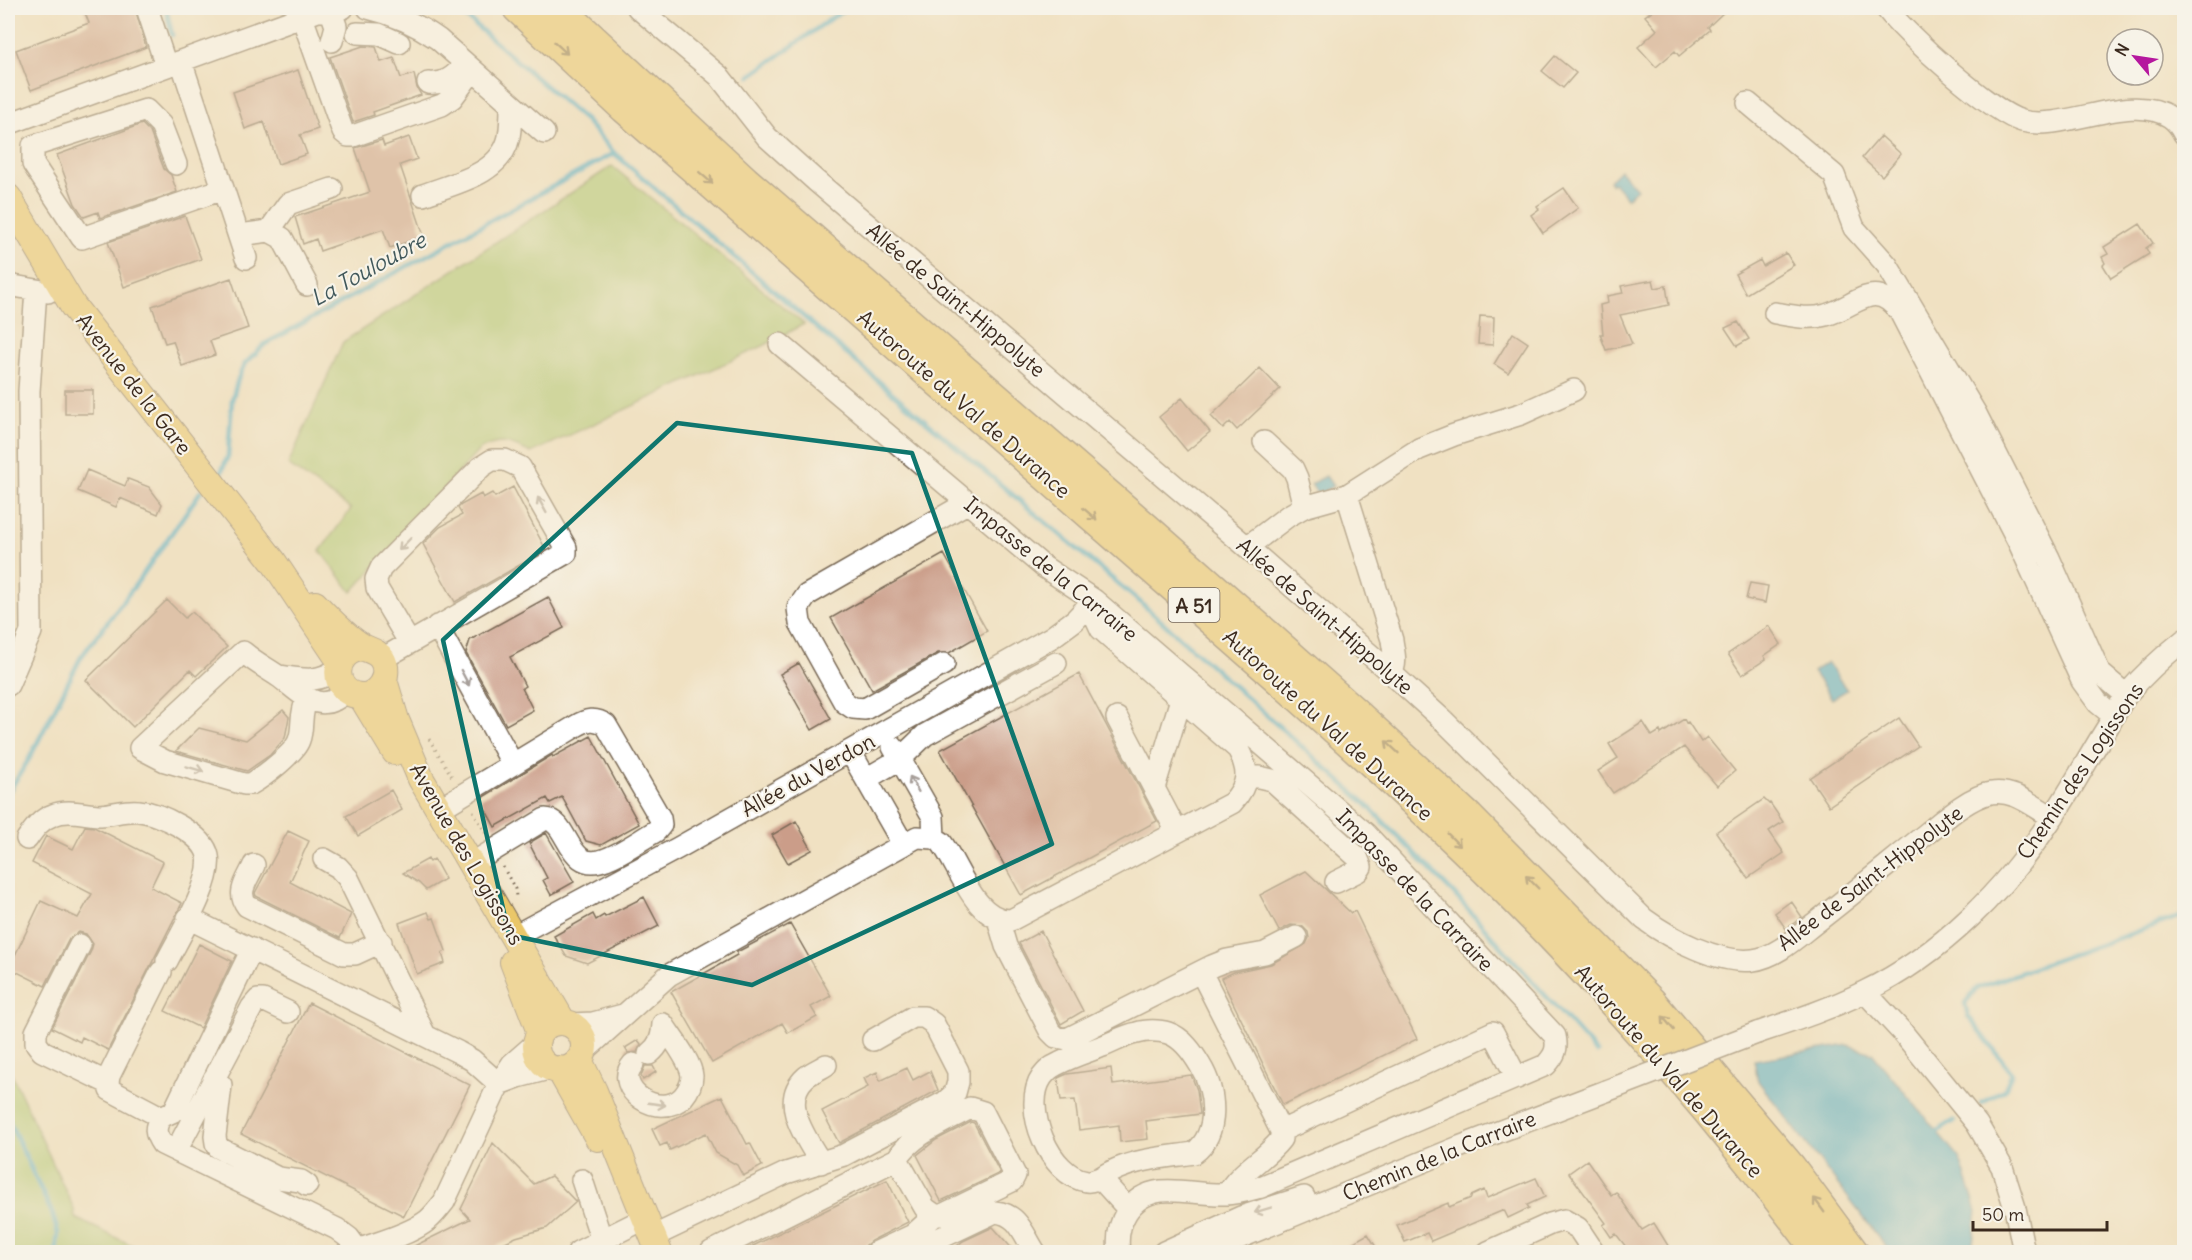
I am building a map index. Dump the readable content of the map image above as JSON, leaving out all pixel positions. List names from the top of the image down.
{
  "streets": {
    "highway": ["Autoroute du Val de Durance", "A 51"],
    "main road": ["Avenue de la Gare", "Avenue des Logissons"],
    "street": [
      "Allée de Saint-Hippolyte",
      "Impasse de la Carraire",
      "Chemin des Logissons",
      "Allée du Verdon",
      "Chemin de la Carraire"
    ]
  },
  "crossings": [
    ["Allée de Saint-Hippolyte", "Chemin des Logissons"],
    ["Avenue de la Gare", "Avenue des Logissons"],
    ["Impasse de la Carraire", "Allée du Verdon"],
    ["Chemin des Logissons", "Chemin de la Carraire"],
    ["Allée du Verdon", "Avenue des Logissons"]
  ],
  "water": ["La Touloubre"],
  "scale_bar": "50 m",
  "north": "top left"
}
